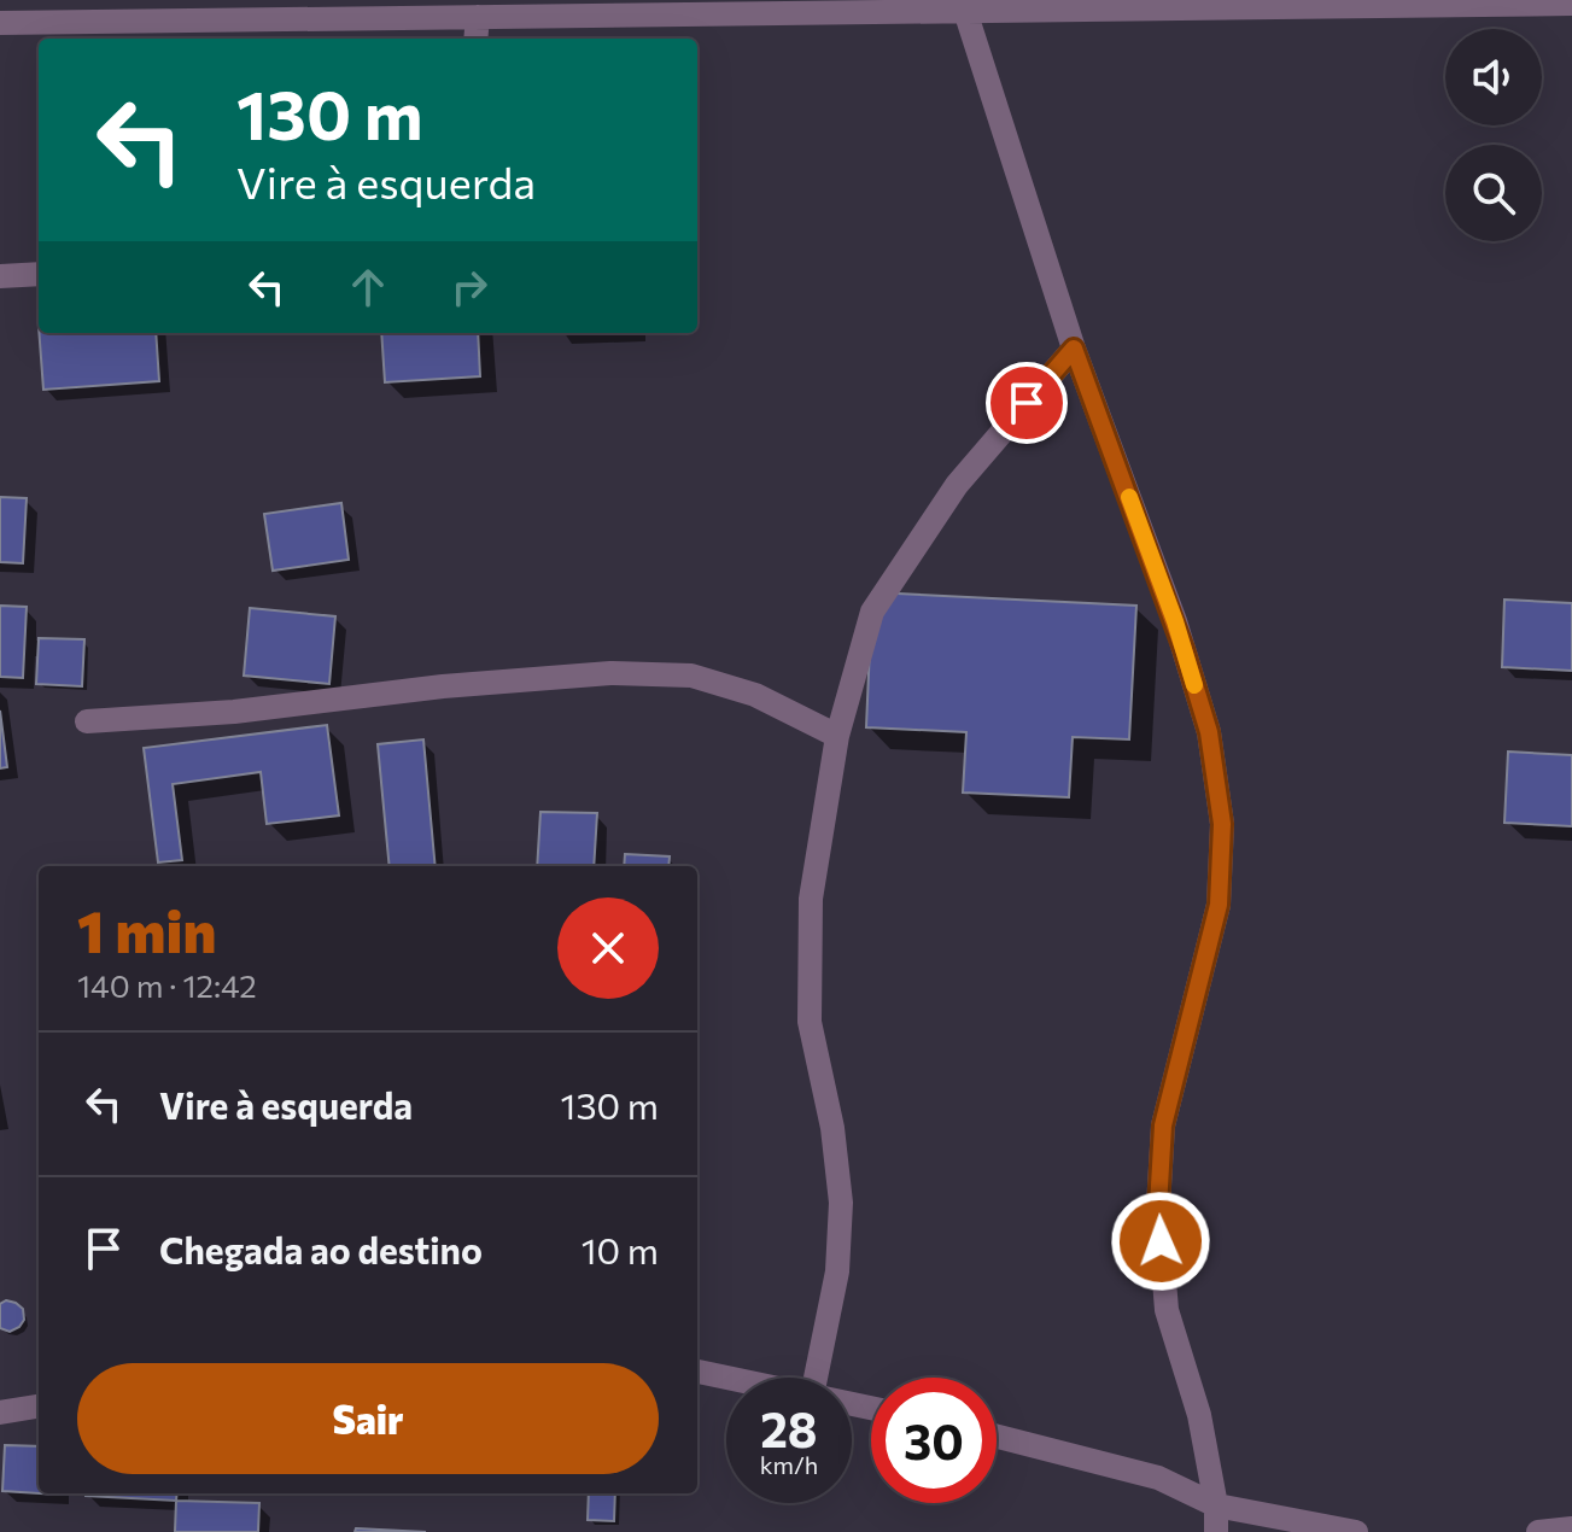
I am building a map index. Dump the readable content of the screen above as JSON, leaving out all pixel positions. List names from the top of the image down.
{
  "page": {
    "turn": ["130 m", "Vire à esquerda"],
    "heading": ["1 min", "140 m · 12:42"],
    "list": [
      {
        "name": "Vire à esquerda",
        "value": "130 m"
      },
      {
        "name": "Chegada ao destino",
        "value": "10 m"
      }
    ],
    "buttons": "Sair",
    "speed": "28 km/h",
    "limit": "30"
  }
}
